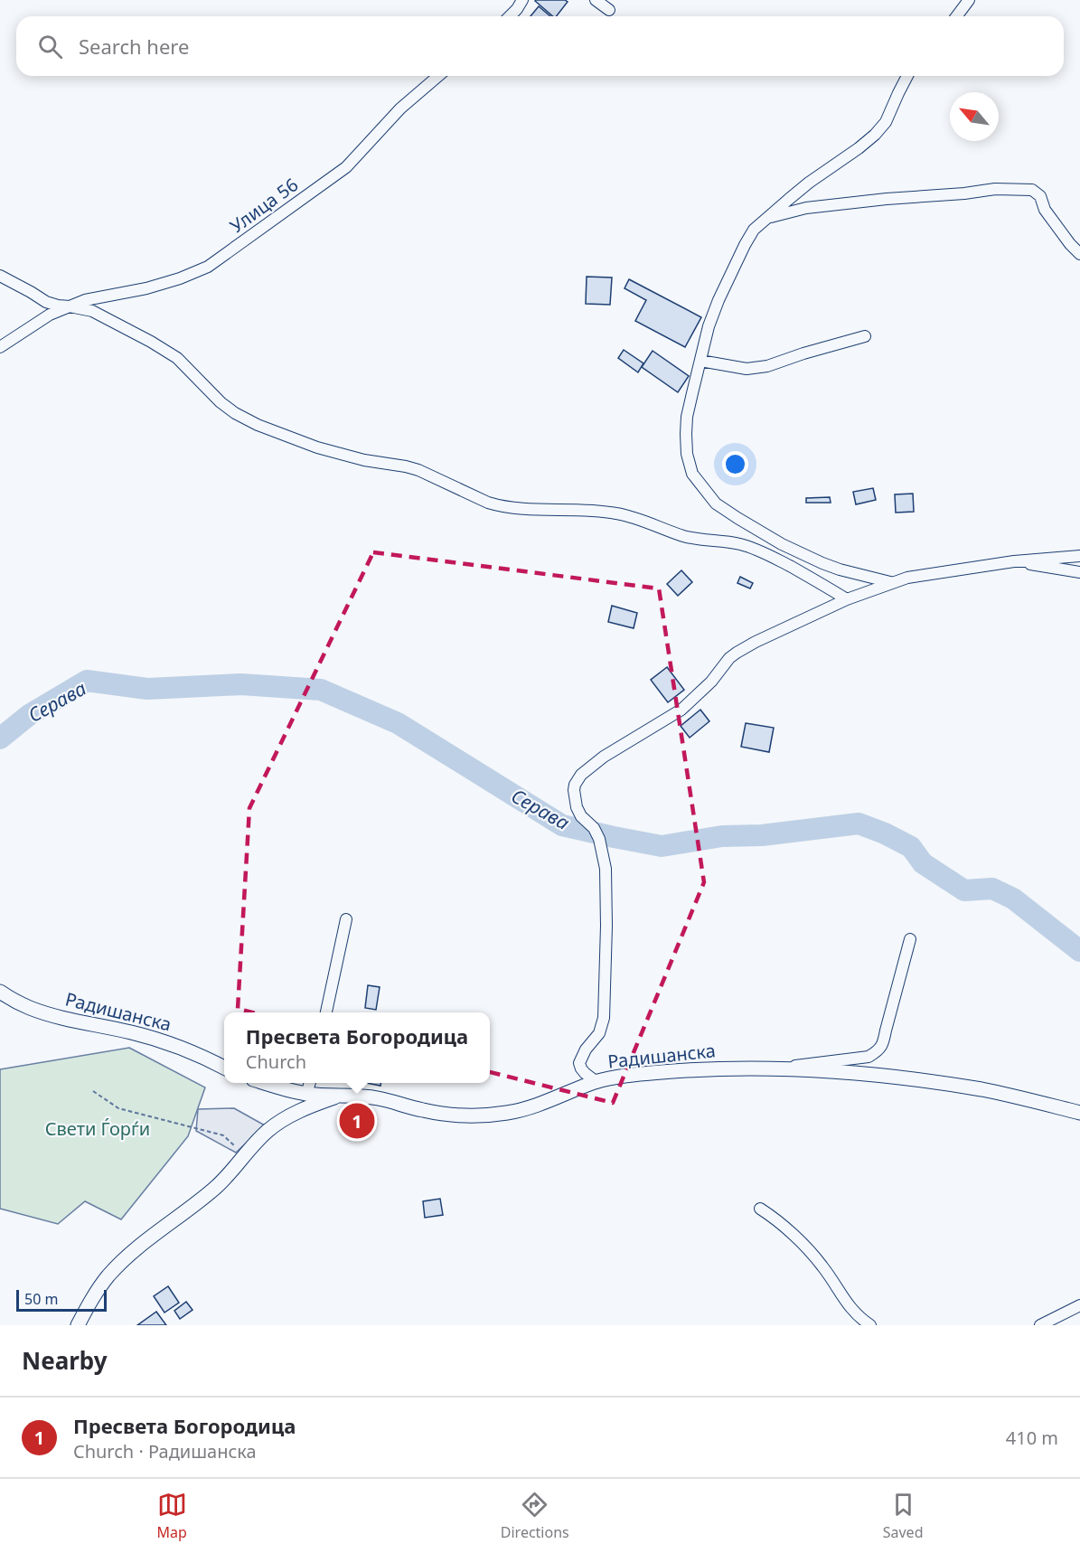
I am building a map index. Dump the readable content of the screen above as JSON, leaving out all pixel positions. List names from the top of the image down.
{
  "streets": {
    "street": ["Улица 56", "Радишанска"]
  },
  "water": ["Серава"],
  "parks": ["Свети Ѓорѓи"],
  "scale_bar": "50 m",
  "north": "top left",
  "page": {
    "search": "Search here",
    "popup": ["Пресвета Богородица", "Church"],
    "pins": "1",
    "scale": "50 m",
    "heading": "Nearby",
    "list": [
      {
        "mark": "1",
        "name": "Пресвета Богородица",
        "note": "Church · Радишанска",
        "value": "410 m"
      }
    ],
    "nav": ["Map", "Directions", "Saved"]
  }
}
